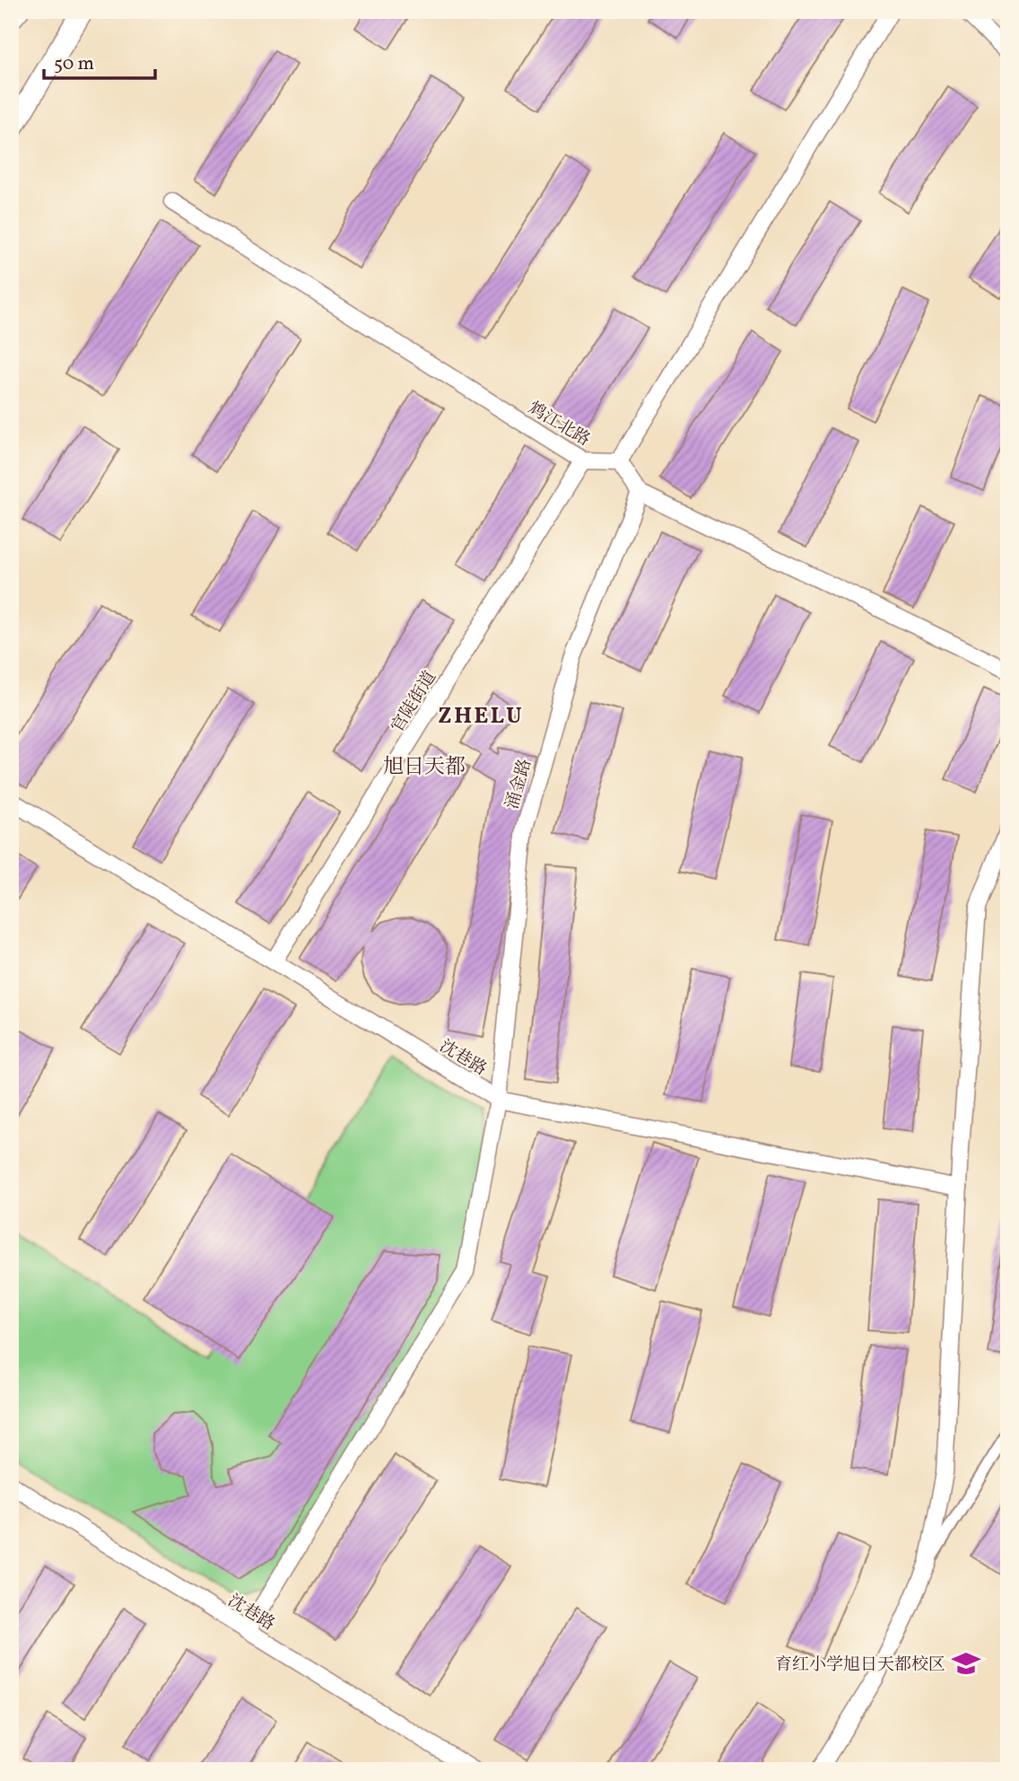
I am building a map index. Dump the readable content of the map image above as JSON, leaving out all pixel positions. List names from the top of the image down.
{
  "streets": {
    "street": [
      "鸩江北路",
      "官陡街道",
      "涌金路",
      "沈巷路"
    ]
  },
  "crossings": [
    ["鸩江北路", "官陡街道"],
    ["官陡街道", "沈巷路"],
    ["涌金路", "沈巷路"]
  ],
  "districts": ["ZHELU", "旭日天都"],
  "places": {
    "school or university": ["育红小学旭日天都校区"]
  },
  "scale_bar": "50 m"
}
